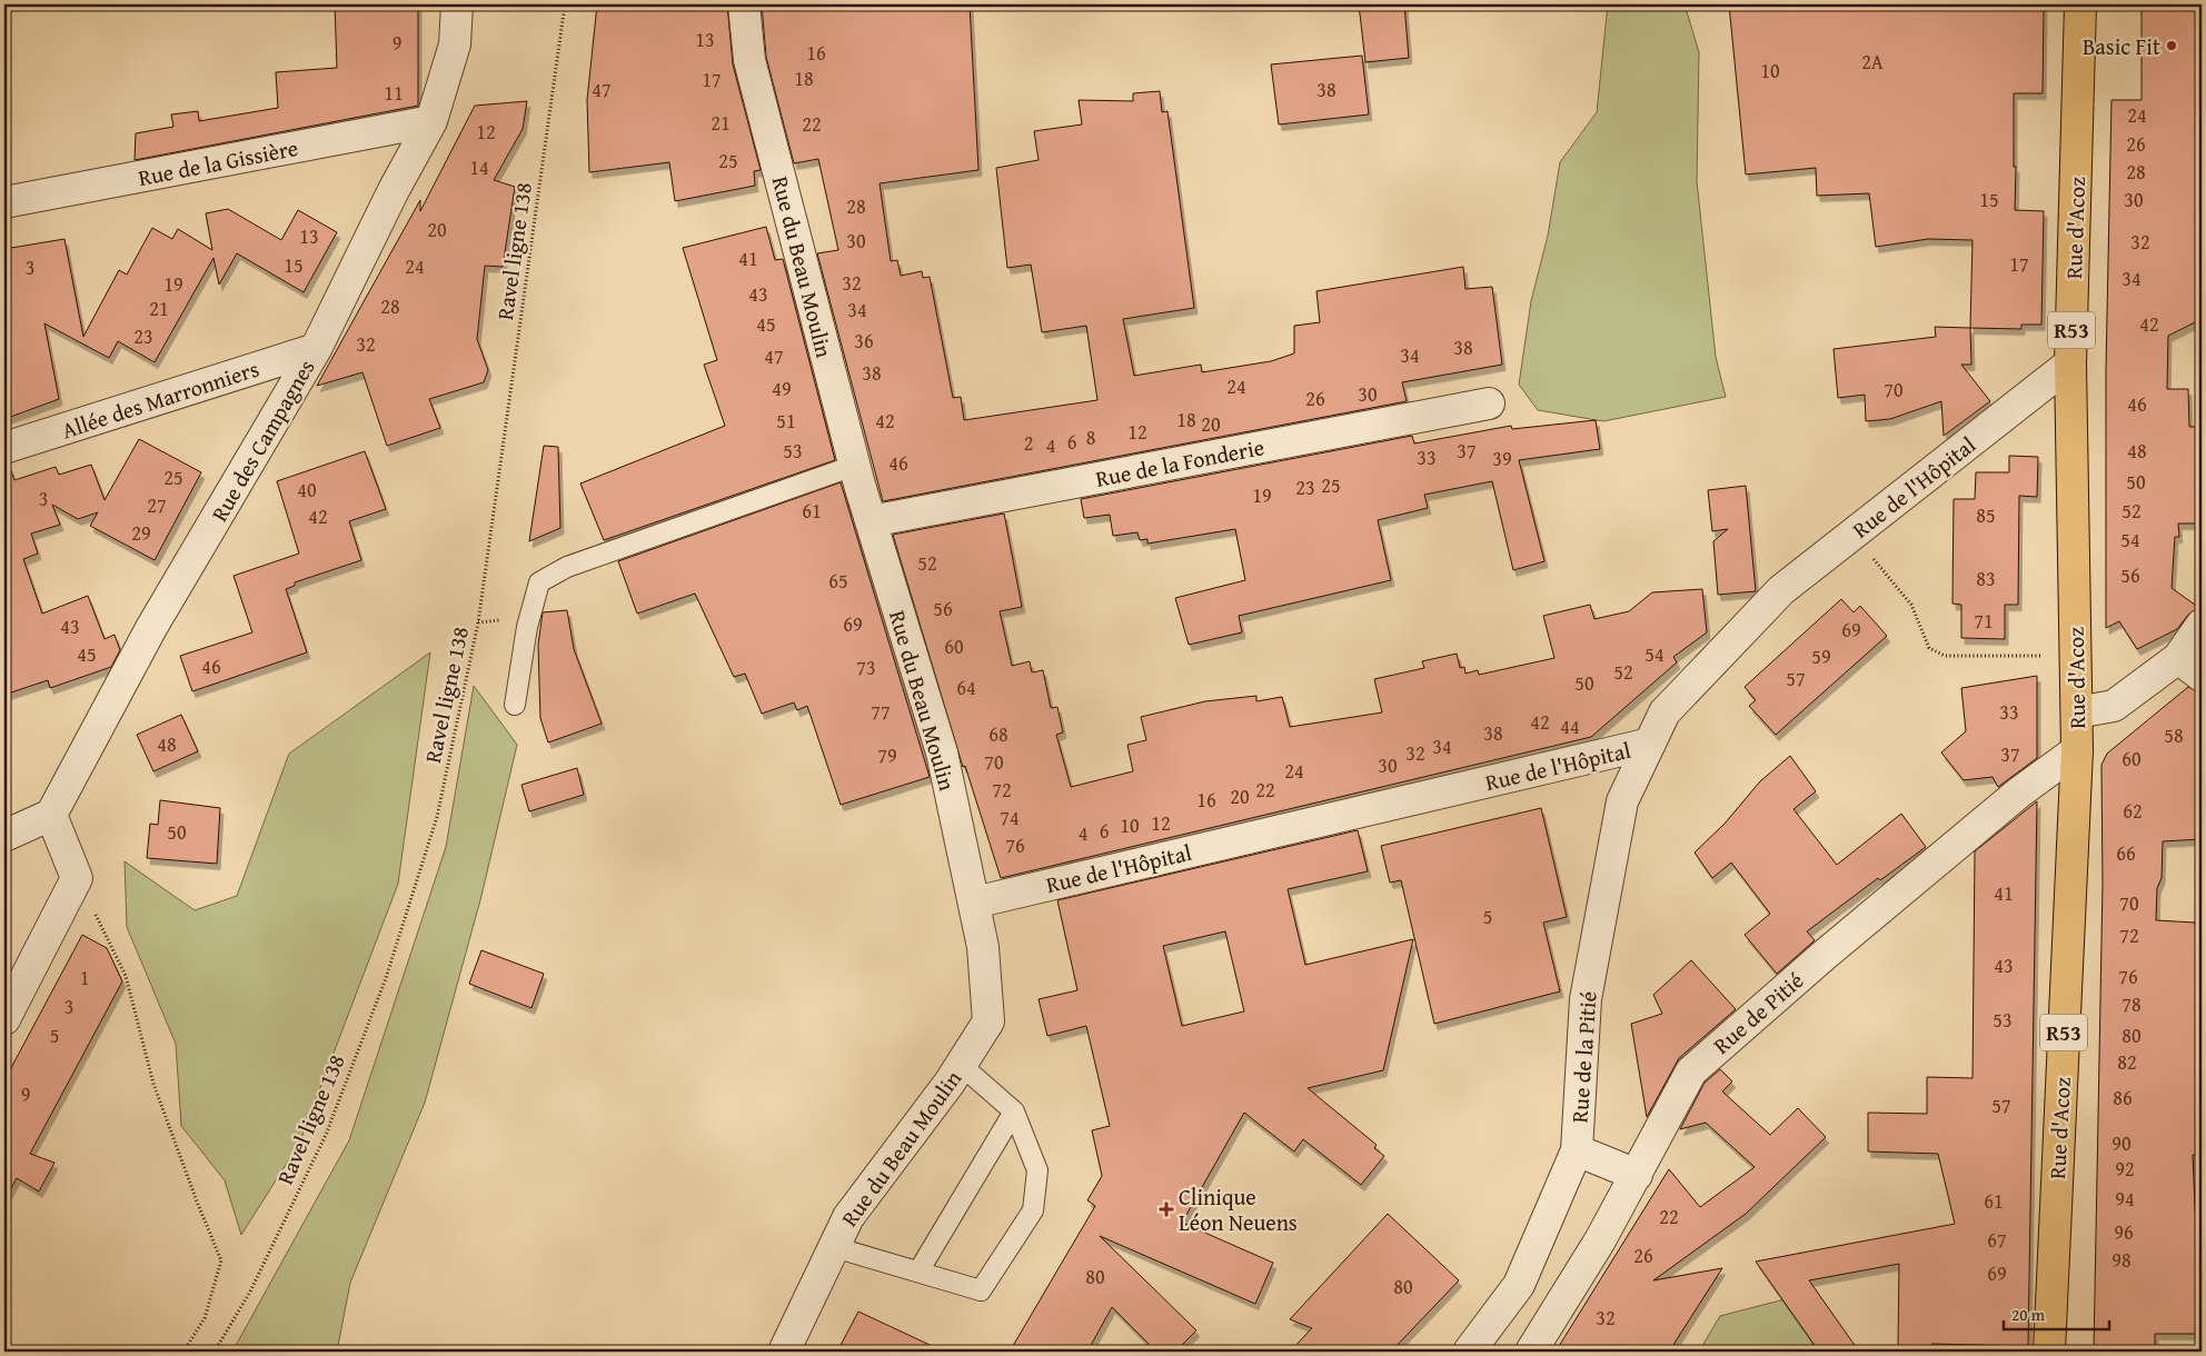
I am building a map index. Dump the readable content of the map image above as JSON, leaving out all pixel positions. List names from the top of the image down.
{
  "streets": {
    "main road": ["Rue d'Acoz", "R53"],
    "street": [
      "Rue de la Gissière",
      "Rue du Beau Moulin",
      "Allée des Marronniers",
      "Rue des Campagnes",
      "Rue de la Fonderie",
      "Rue de l'Hôpital",
      "Rue de Pitié",
      "Rue de la Pitié"
    ],
    "path": ["Ravel ligne 138"]
  },
  "crossings": [
    ["Rue de la Gissière", "Rue des Campagnes"],
    ["Rue d'Acoz", "Rue de l'Hôpital"],
    ["Rue d'Acoz", "Rue de Pitié"],
    ["Rue du Beau Moulin", "Rue de la Fonderie"],
    ["Rue du Beau Moulin", "Rue de l'Hôpital"],
    ["Allée des Marronniers", "Rue des Campagnes"],
    ["Rue de l'Hôpital", "Rue de la Pitié"]
  ],
  "places": {
    "other": ["Basic Fit"],
    "health": ["Clinique Léon Neuens"]
  },
  "house_numbers": [
    "13",
    "9",
    "16",
    "2A",
    "10",
    "18",
    "17",
    "47",
    "38",
    "11",
    "24",
    "21",
    "22",
    "12",
    "26",
    "25",
    "14",
    "28",
    "15",
    "30",
    "28",
    "20",
    "13",
    "30",
    "32",
    "41",
    "17",
    "15",
    "24",
    "3",
    "34",
    "32",
    "19",
    "43",
    "28",
    "21",
    "34",
    "45",
    "42",
    "23",
    "36",
    "32",
    "38",
    "34",
    "47",
    "38",
    "24",
    "49",
    "70",
    "30",
    "26",
    "46",
    "18",
    "51",
    "42",
    "20",
    "12",
    "8",
    "6",
    "2",
    "4",
    "53",
    "37",
    "48",
    "33",
    "39",
    "46",
    "25",
    "50",
    "25",
    "23",
    "40",
    "19",
    "3",
    "27",
    "61",
    "52",
    "85",
    "42",
    "29",
    "54",
    "52",
    "56",
    "83",
    "65",
    "56",
    "71",
    "69",
    "43",
    "69",
    "60",
    "45",
    "54",
    "59",
    "46",
    "73",
    "52",
    "57",
    "50",
    "64",
    "77",
    "33",
    "42",
    "44",
    "38",
    "68",
    "58",
    "48",
    "34",
    "32",
    "37",
    "79",
    "60",
    "70",
    "30",
    "24",
    "72",
    "22",
    "20",
    "16",
    "62",
    "74",
    "12",
    "10",
    "6",
    "50",
    "4",
    "76",
    "66",
    "41",
    "70",
    "5",
    "72",
    "43",
    "76",
    "1",
    "78",
    "3",
    "53",
    "5",
    "80",
    "82",
    "9",
    "86",
    "57",
    "90",
    "92",
    "94",
    "61",
    "22",
    "96",
    "67",
    "26",
    "98",
    "69",
    "80",
    "80",
    "32"
  ],
  "scale_bar": "20 m"
}
